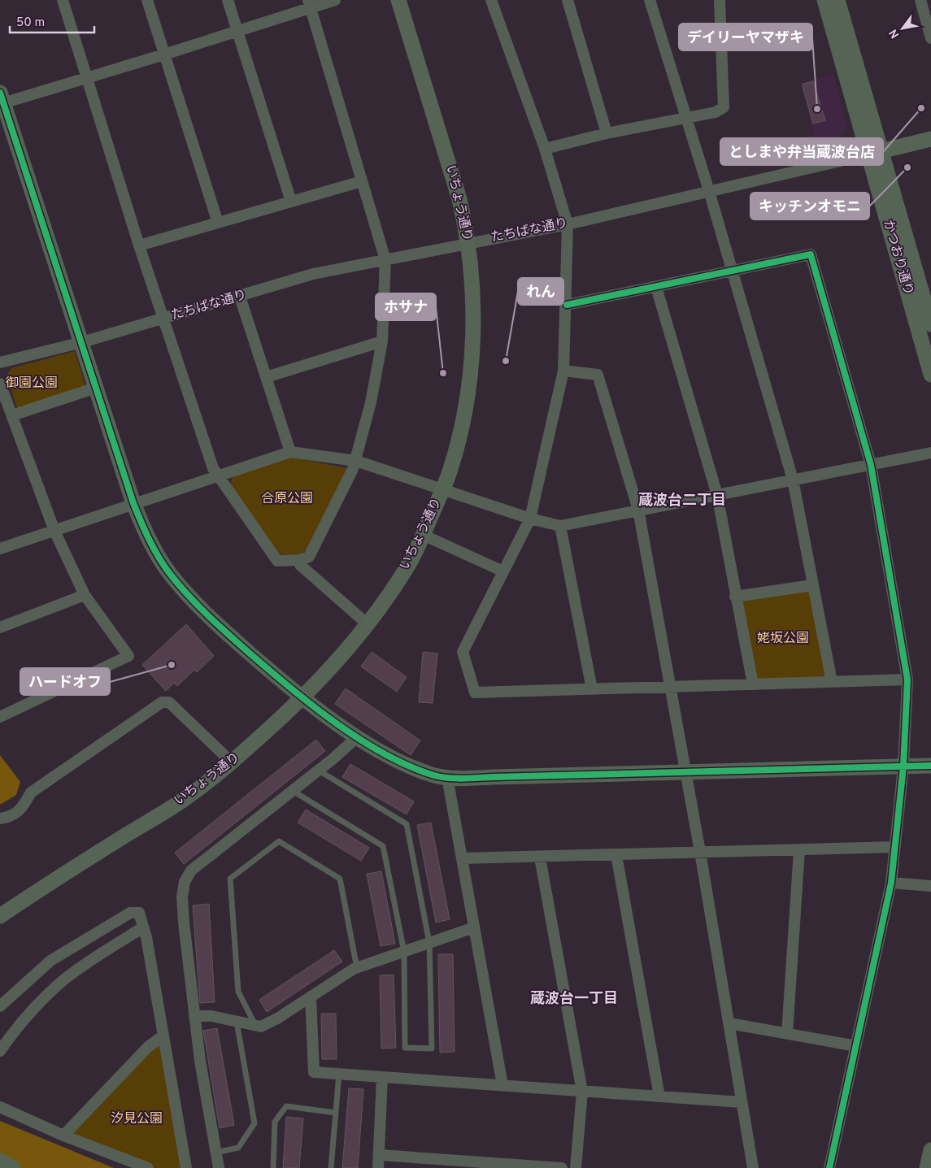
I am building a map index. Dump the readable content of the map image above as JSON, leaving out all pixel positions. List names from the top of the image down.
{
  "streets": {
    "street": ["いちょう通り", "たちばな通り", "かつおり通り"]
  },
  "crossings": [
    ["いちょう通り", "たちばな通り"],
    ["たちばな通り", "かつおり通り"]
  ],
  "districts": ["蔵波台二丁目", "蔵波台一丁目"],
  "parks": [
    "御園公園",
    "合原公園",
    "姥坂公園",
    "汐見公園"
  ],
  "places": [
    "としまや弁当蔵波台店",
    "デイリーヤマザキ",
    "キッチンオモニ",
    "れん",
    "ホサナ",
    "ハードオフ"
  ],
  "scale_bar": "50 m",
  "north": "bottom left"
}
